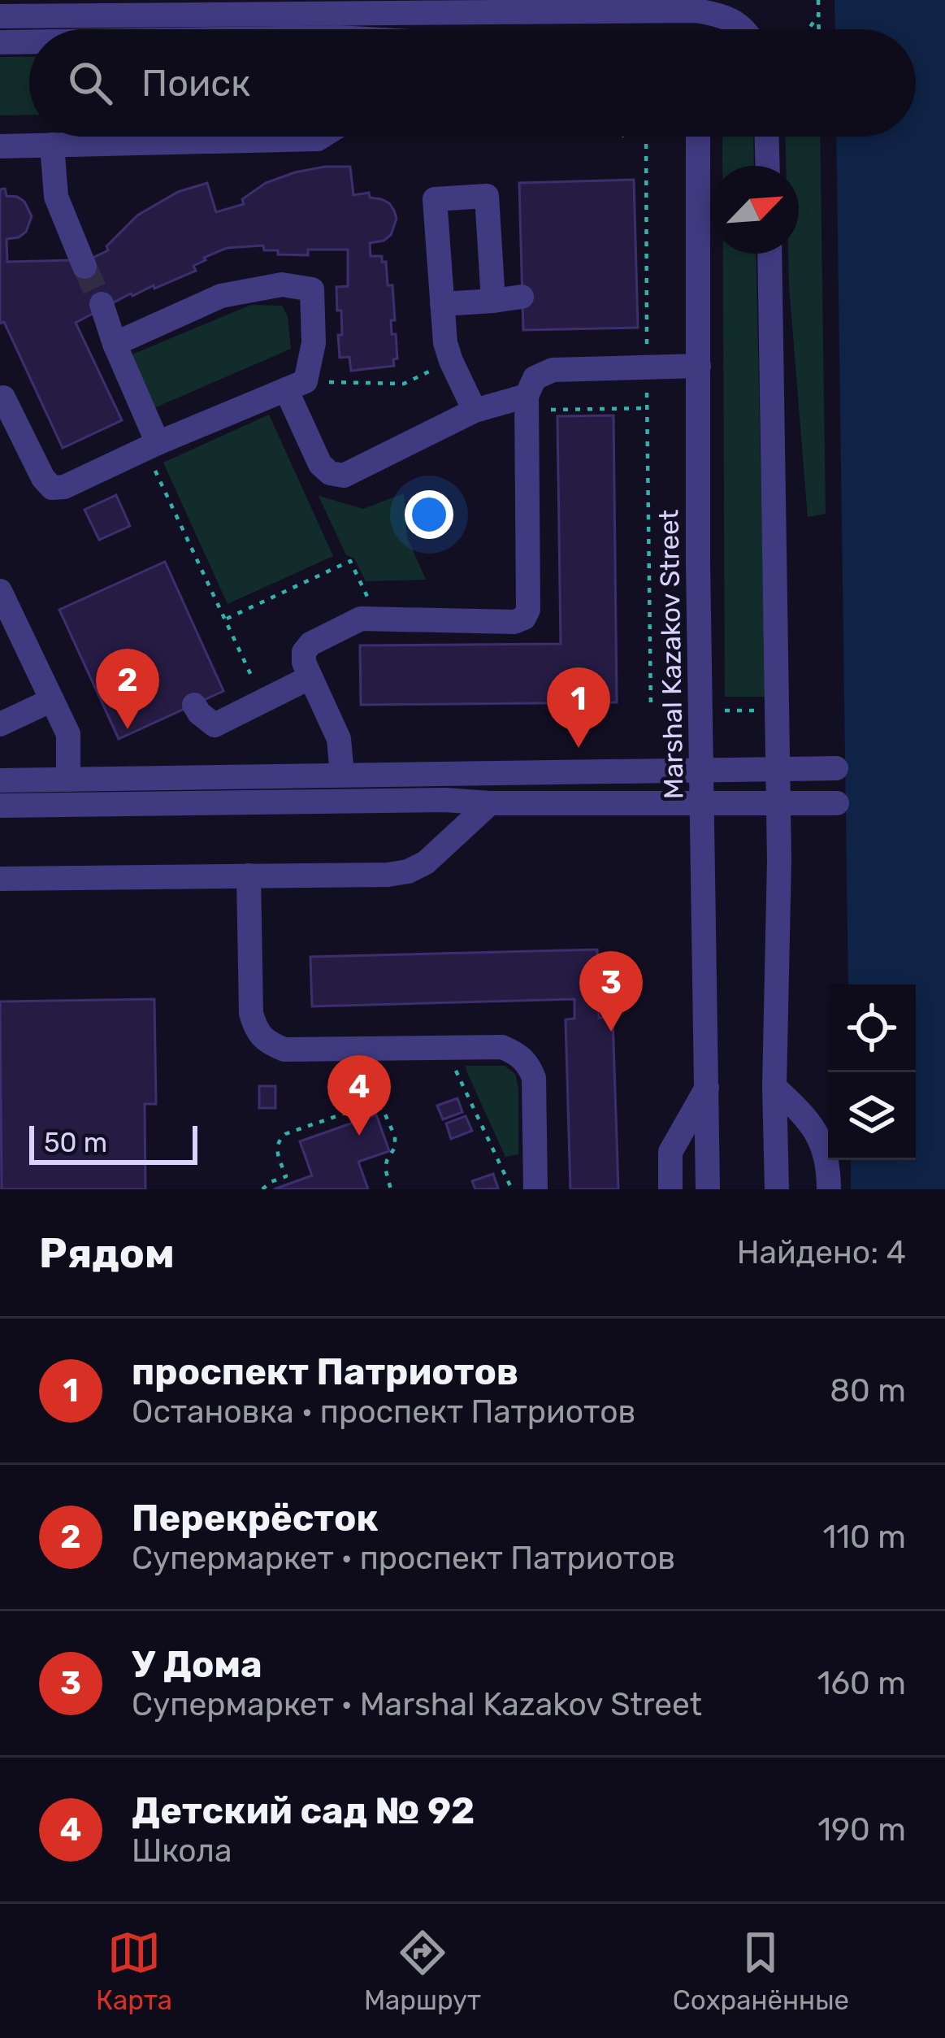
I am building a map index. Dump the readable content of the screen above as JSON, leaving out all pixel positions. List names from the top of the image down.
{
  "streets": {
    "street": ["Marshal Kazakov Street"]
  },
  "scale_bar": "50 m",
  "north": "top right",
  "page": {
    "search": "Поиск",
    "pins": [
      "2",
      "1",
      "3",
      "4"
    ],
    "scale": "50 m",
    "heading": ["Рядом", "Найдено: 4"],
    "list": [
      {
        "mark": "1",
        "name": "проспект Патриотов",
        "note": "Остановка · проспект Патриотов",
        "value": "80 m"
      },
      {
        "mark": "2",
        "name": "Перекрёсток",
        "note": "Супермаркет · проспект Патриотов",
        "value": "110 m"
      },
      {
        "mark": "3",
        "name": "У Дома",
        "note": "Супермаркет · Marshal Kazakov Street",
        "value": "160 m"
      },
      {
        "mark": "4",
        "name": "Детский сад № 92",
        "note": "Школа",
        "value": "190 m"
      }
    ],
    "nav": ["Карта", "Маршрут", "Сохранённые"]
  }
}
